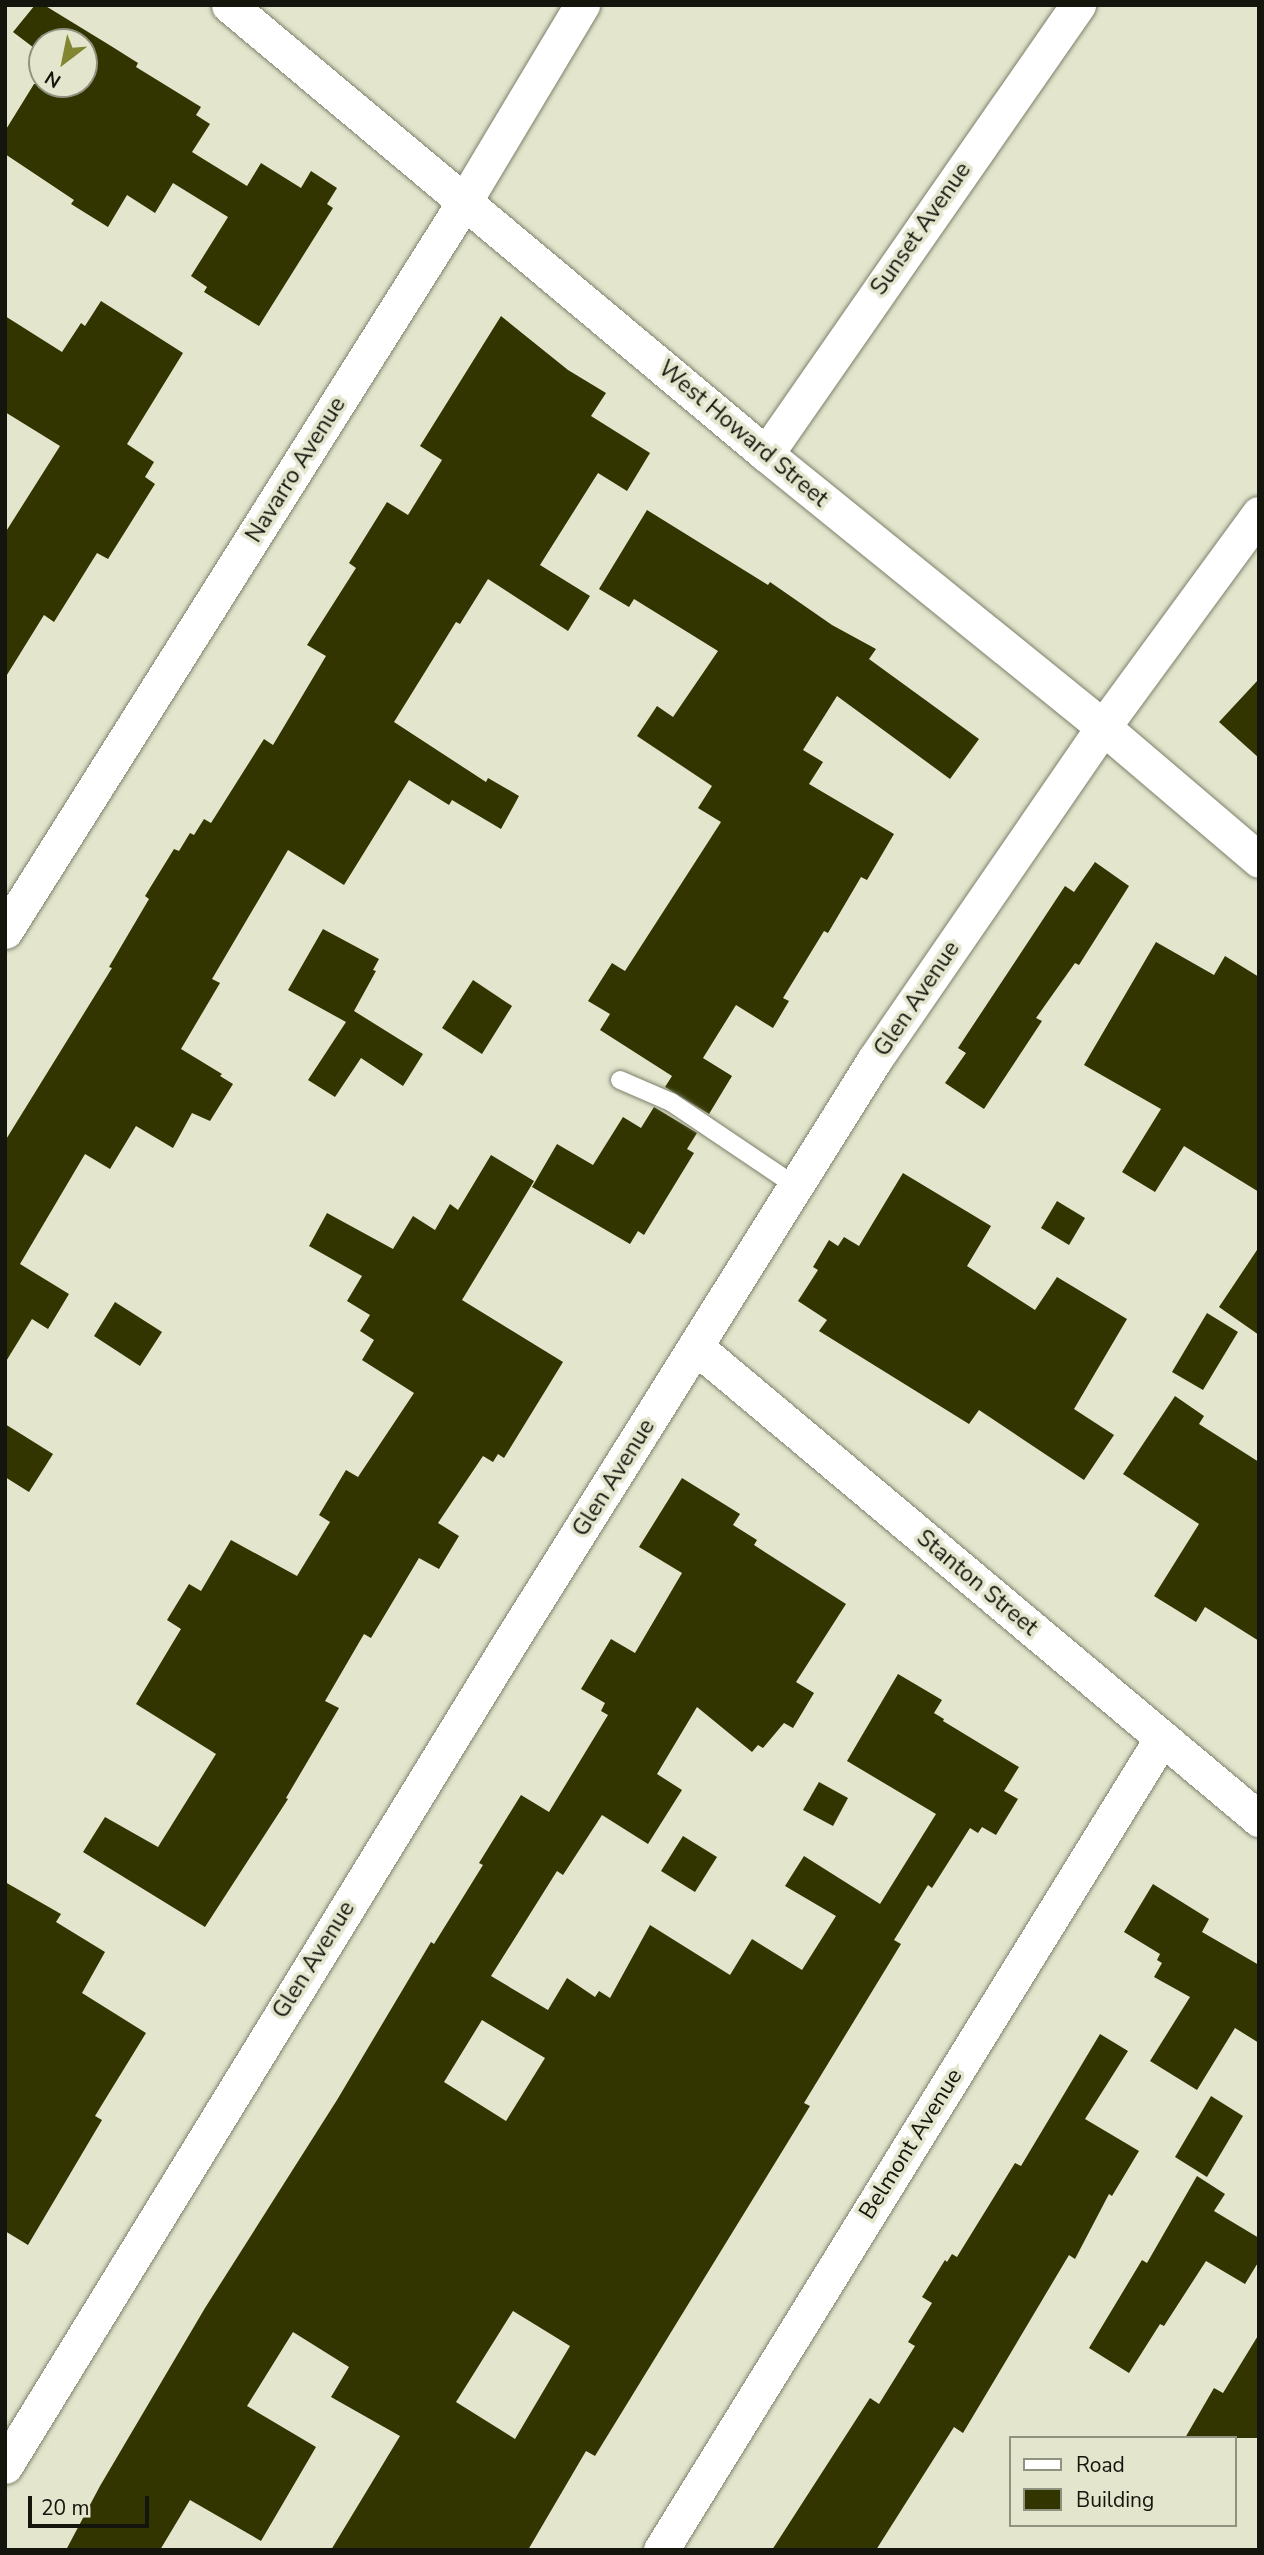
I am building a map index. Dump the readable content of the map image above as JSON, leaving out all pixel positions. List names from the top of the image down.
{
  "streets": {
    "street": [
      "Sunset Avenue",
      "West Howard Street",
      "Navarro Avenue",
      "Glen Avenue",
      "Stanton Street",
      "Belmont Avenue"
    ]
  },
  "crossings": [
    ["Sunset Avenue", "West Howard Street"],
    ["West Howard Street", "Navarro Avenue"],
    ["West Howard Street", "Glen Avenue"],
    ["Glen Avenue", "Stanton Street"],
    ["Stanton Street", "Belmont Avenue"]
  ],
  "legend": ["Road", "Building"],
  "scale_bar": "20 m",
  "north": "bottom left"
}
